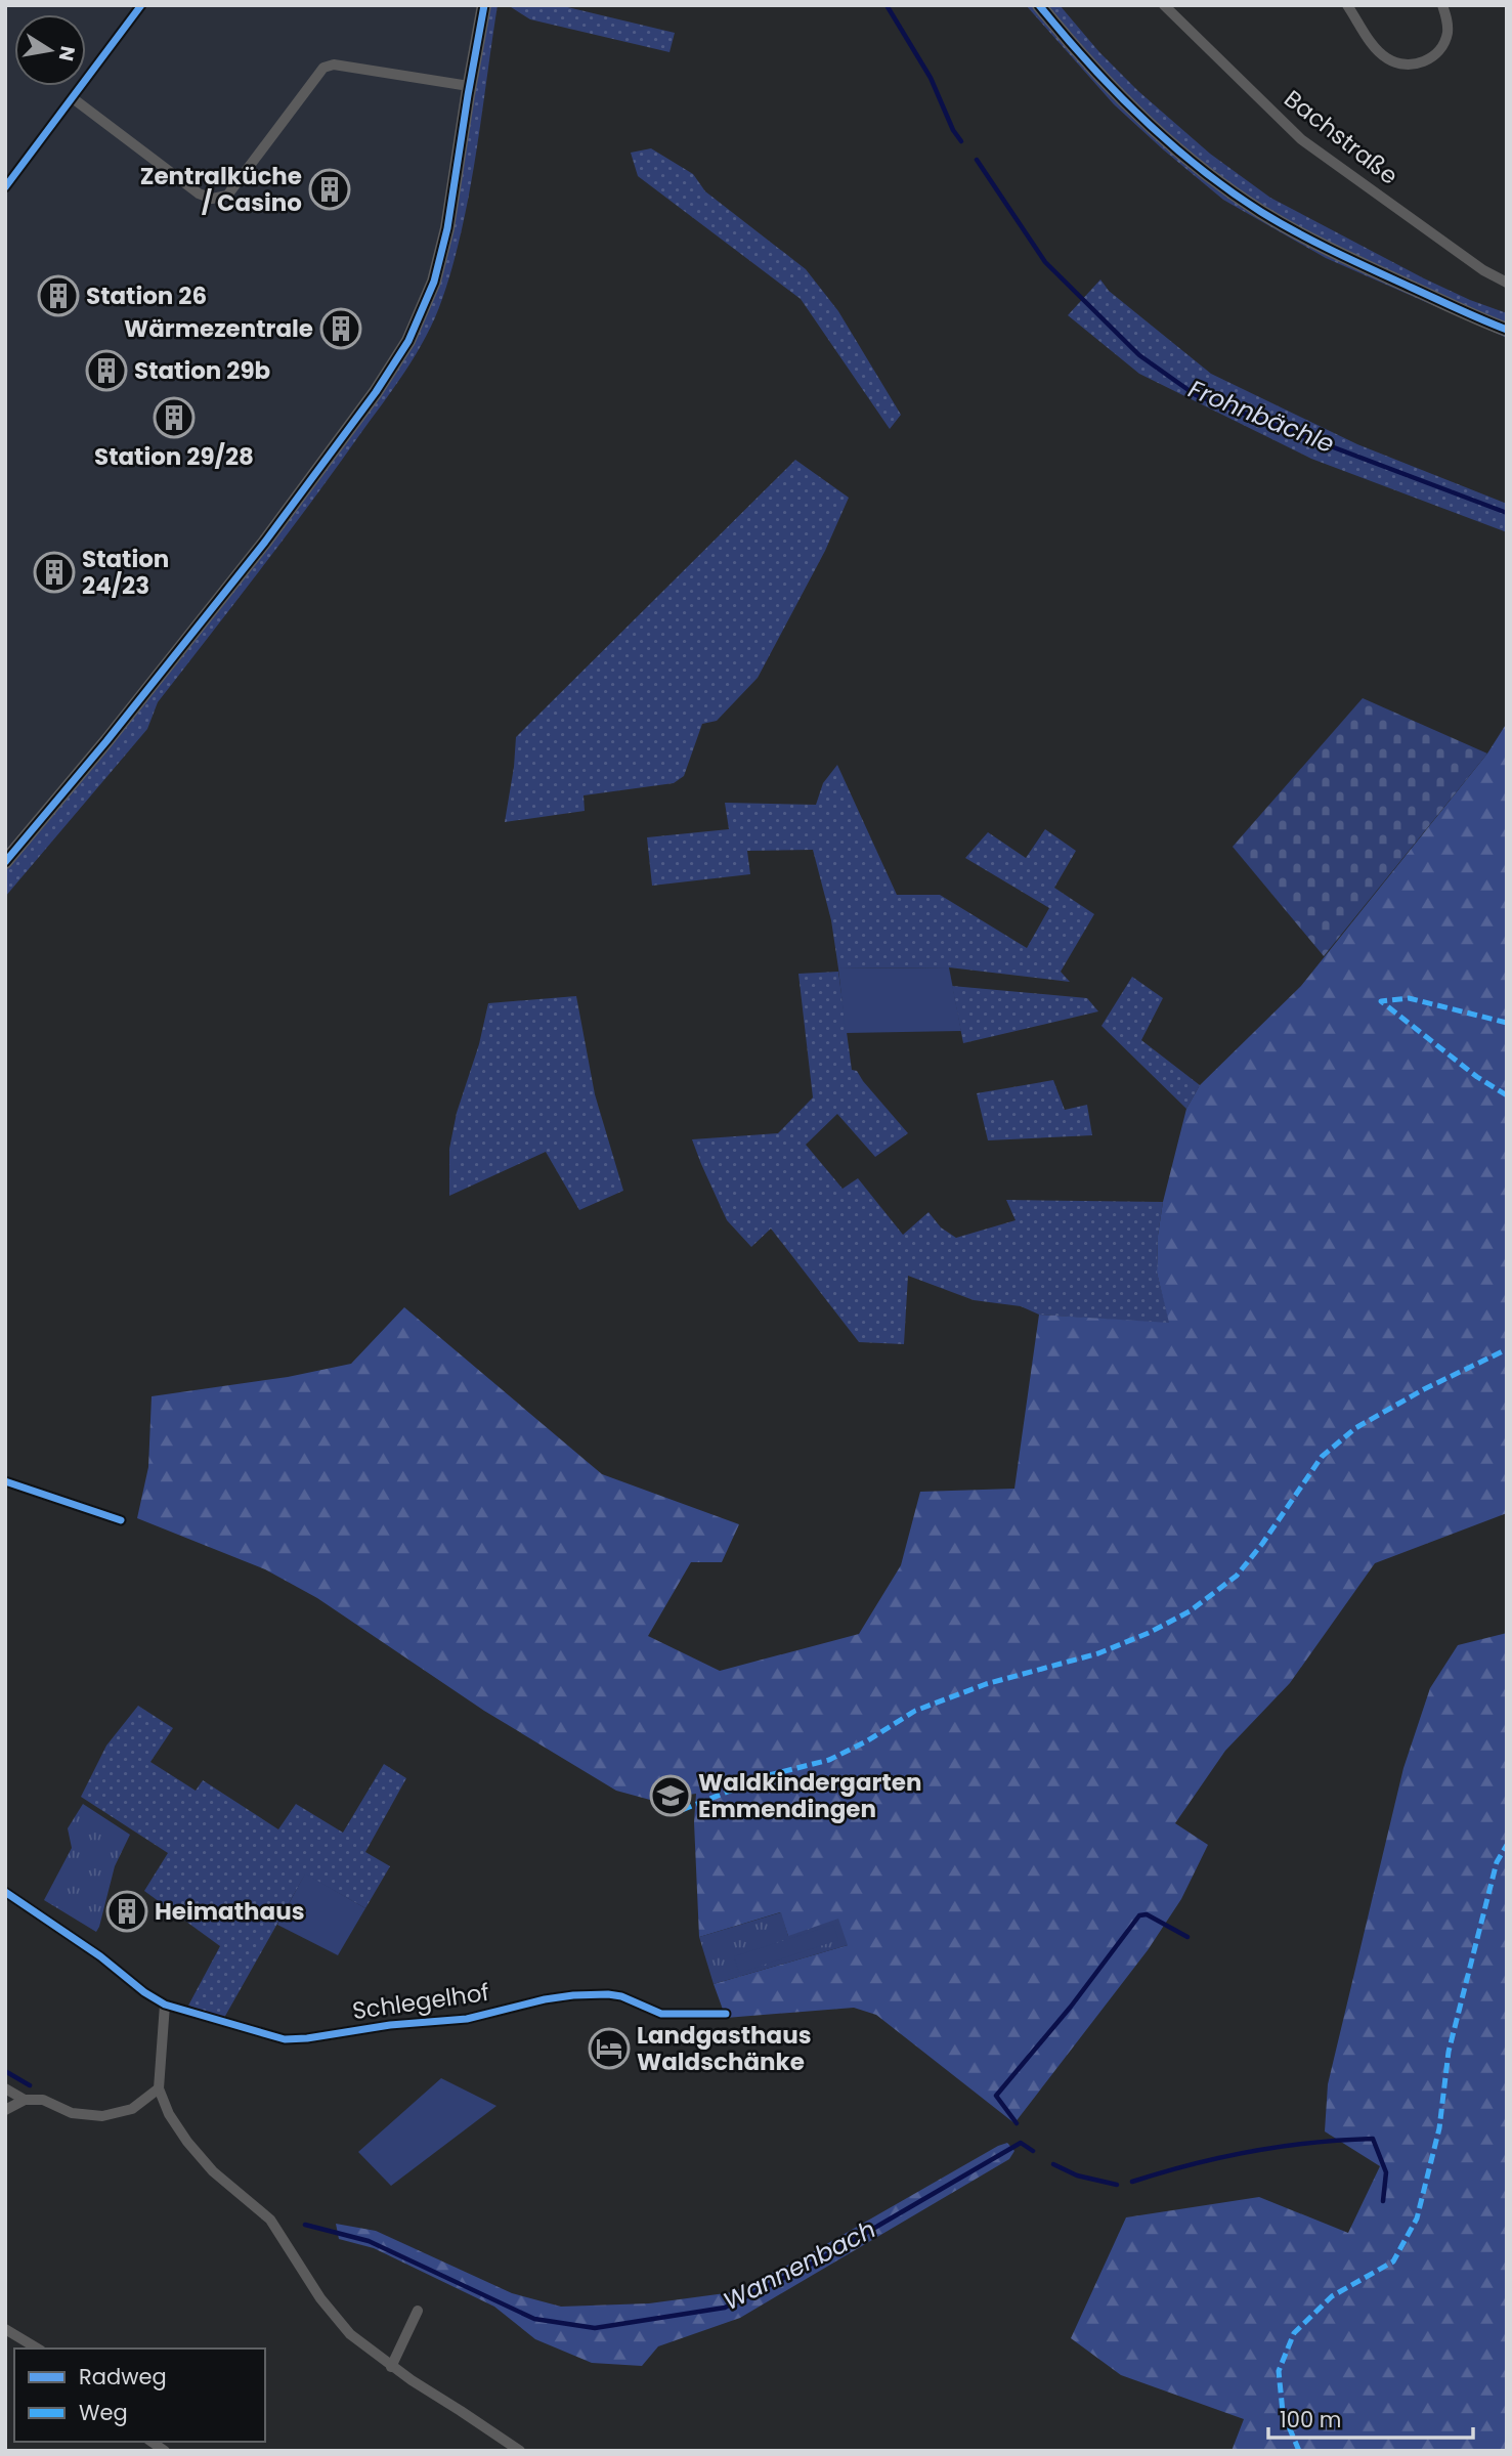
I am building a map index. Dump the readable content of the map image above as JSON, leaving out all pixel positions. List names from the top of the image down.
{
  "streets": {
    "street": ["Bachstraße", "Schlegelhof"]
  },
  "water": ["Frohnbächle", "Wannenbach"],
  "places": {
    "building": [
      "Zentralküche / Casino",
      "Station 26",
      "Wärmezentrale",
      "Station 29b",
      "Station 29/28",
      "Station 24/23",
      "Heimathaus"
    ],
    "school or university": ["Waldkindergarten Emmendingen"],
    "hotel": ["Landgasthaus Waldschänke"]
  },
  "legend": ["Radweg", "Weg"],
  "scale_bar": "100 m",
  "north": "right"
}
